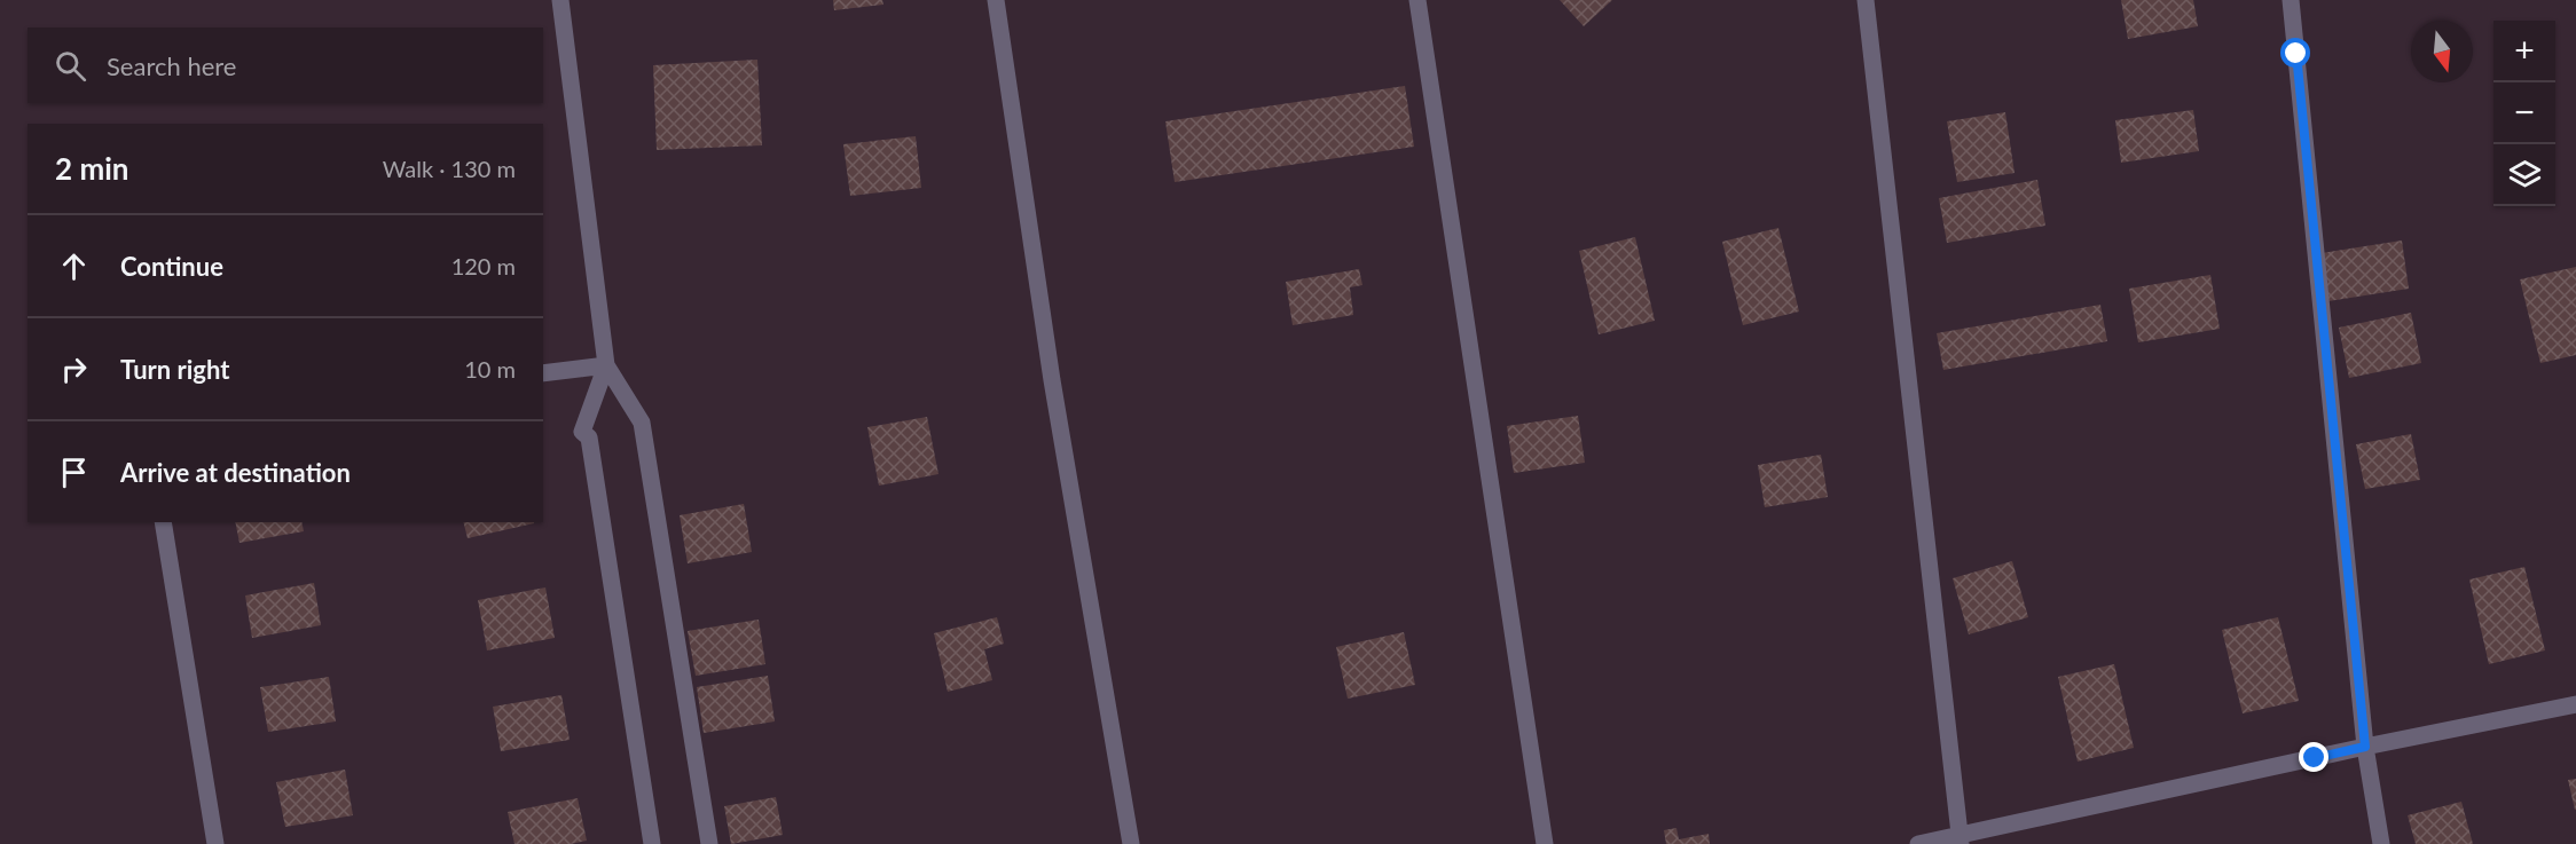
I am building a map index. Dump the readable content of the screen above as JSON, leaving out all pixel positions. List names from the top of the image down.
{
  "north": "bottom",
  "page": {
    "map_buttons": ["+", "−"],
    "search": "Search here",
    "heading": ["2 min", "Walk · 130 m"],
    "list": [
      ["Continue", "120 m"],
      ["Turn right", "10 m"],
      "Arrive at destination"
    ]
  }
}
